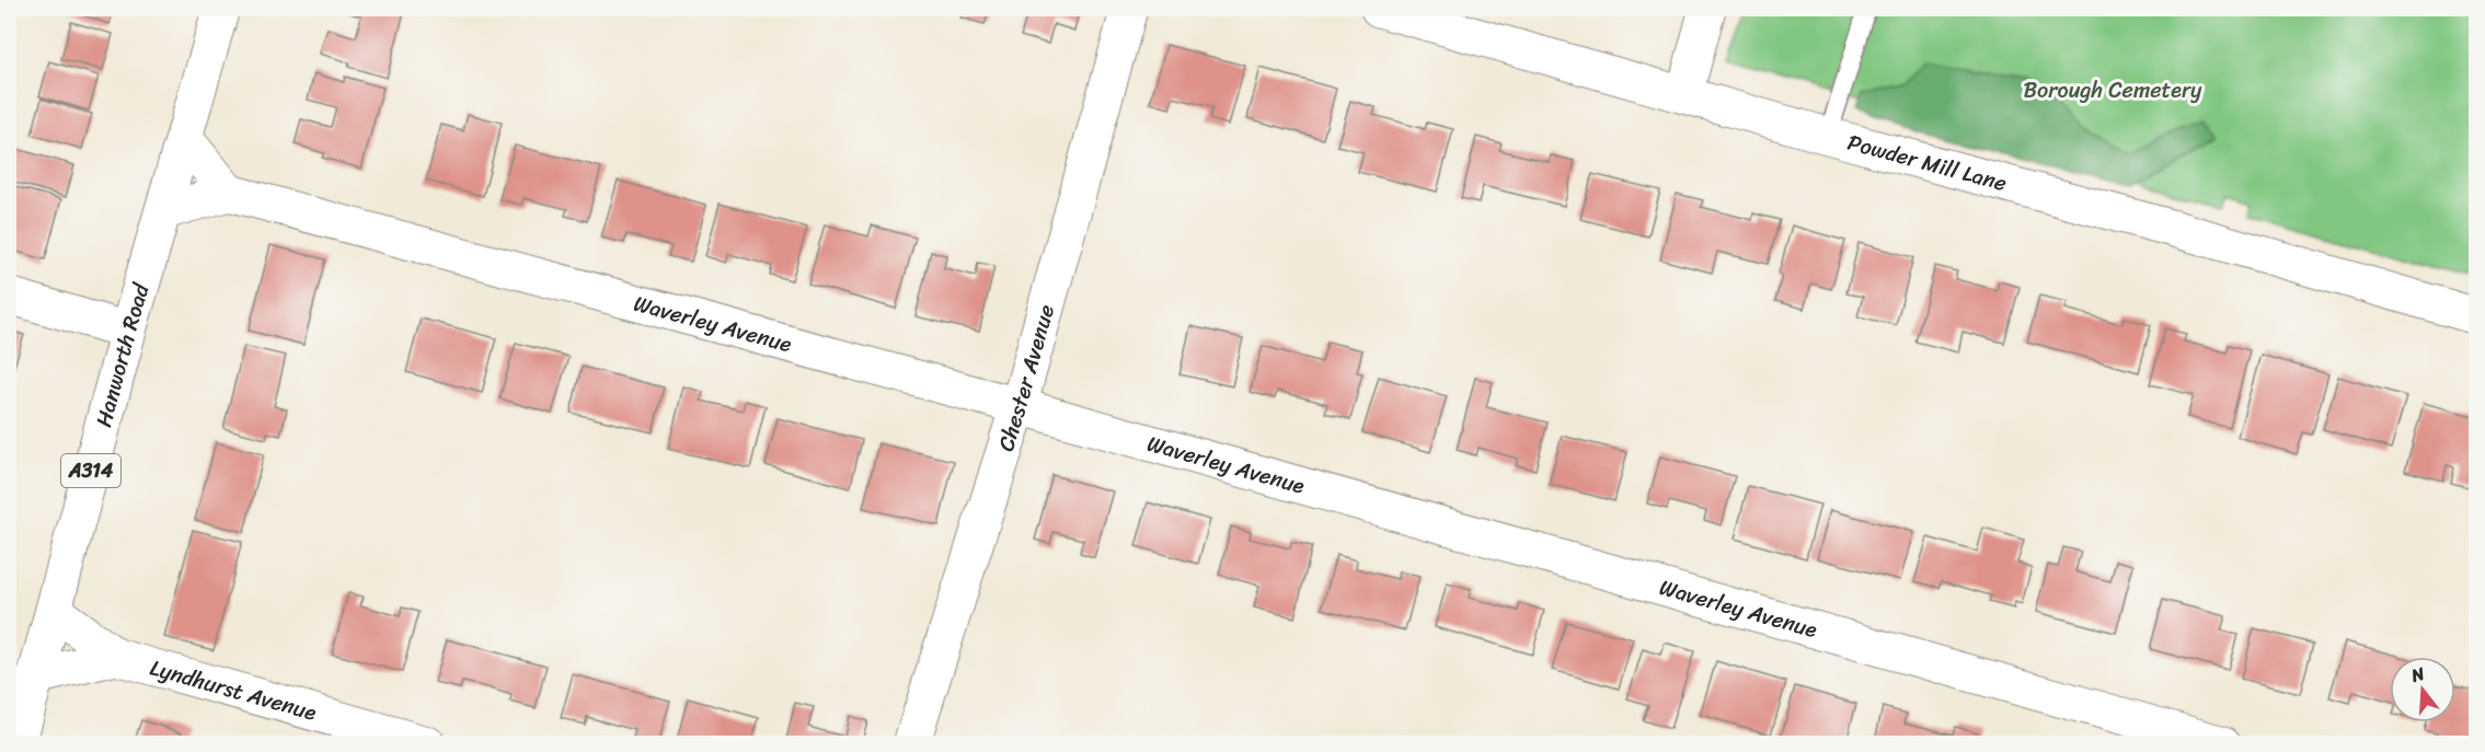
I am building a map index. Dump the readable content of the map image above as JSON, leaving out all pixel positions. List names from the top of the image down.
{
  "streets": {
    "street": [
      "Powder Mill Lane",
      "Waverley Avenue",
      "Hanworth Road",
      "Chester Avenue",
      "A314",
      "Lyndhurst Avenue"
    ]
  },
  "crossings": [
    ["Waverley Avenue", "Chester Avenue"],
    ["Hanworth Road", "Lyndhurst Avenue"]
  ],
  "parks": ["Borough Cemetery"],
  "north": "top"
}
